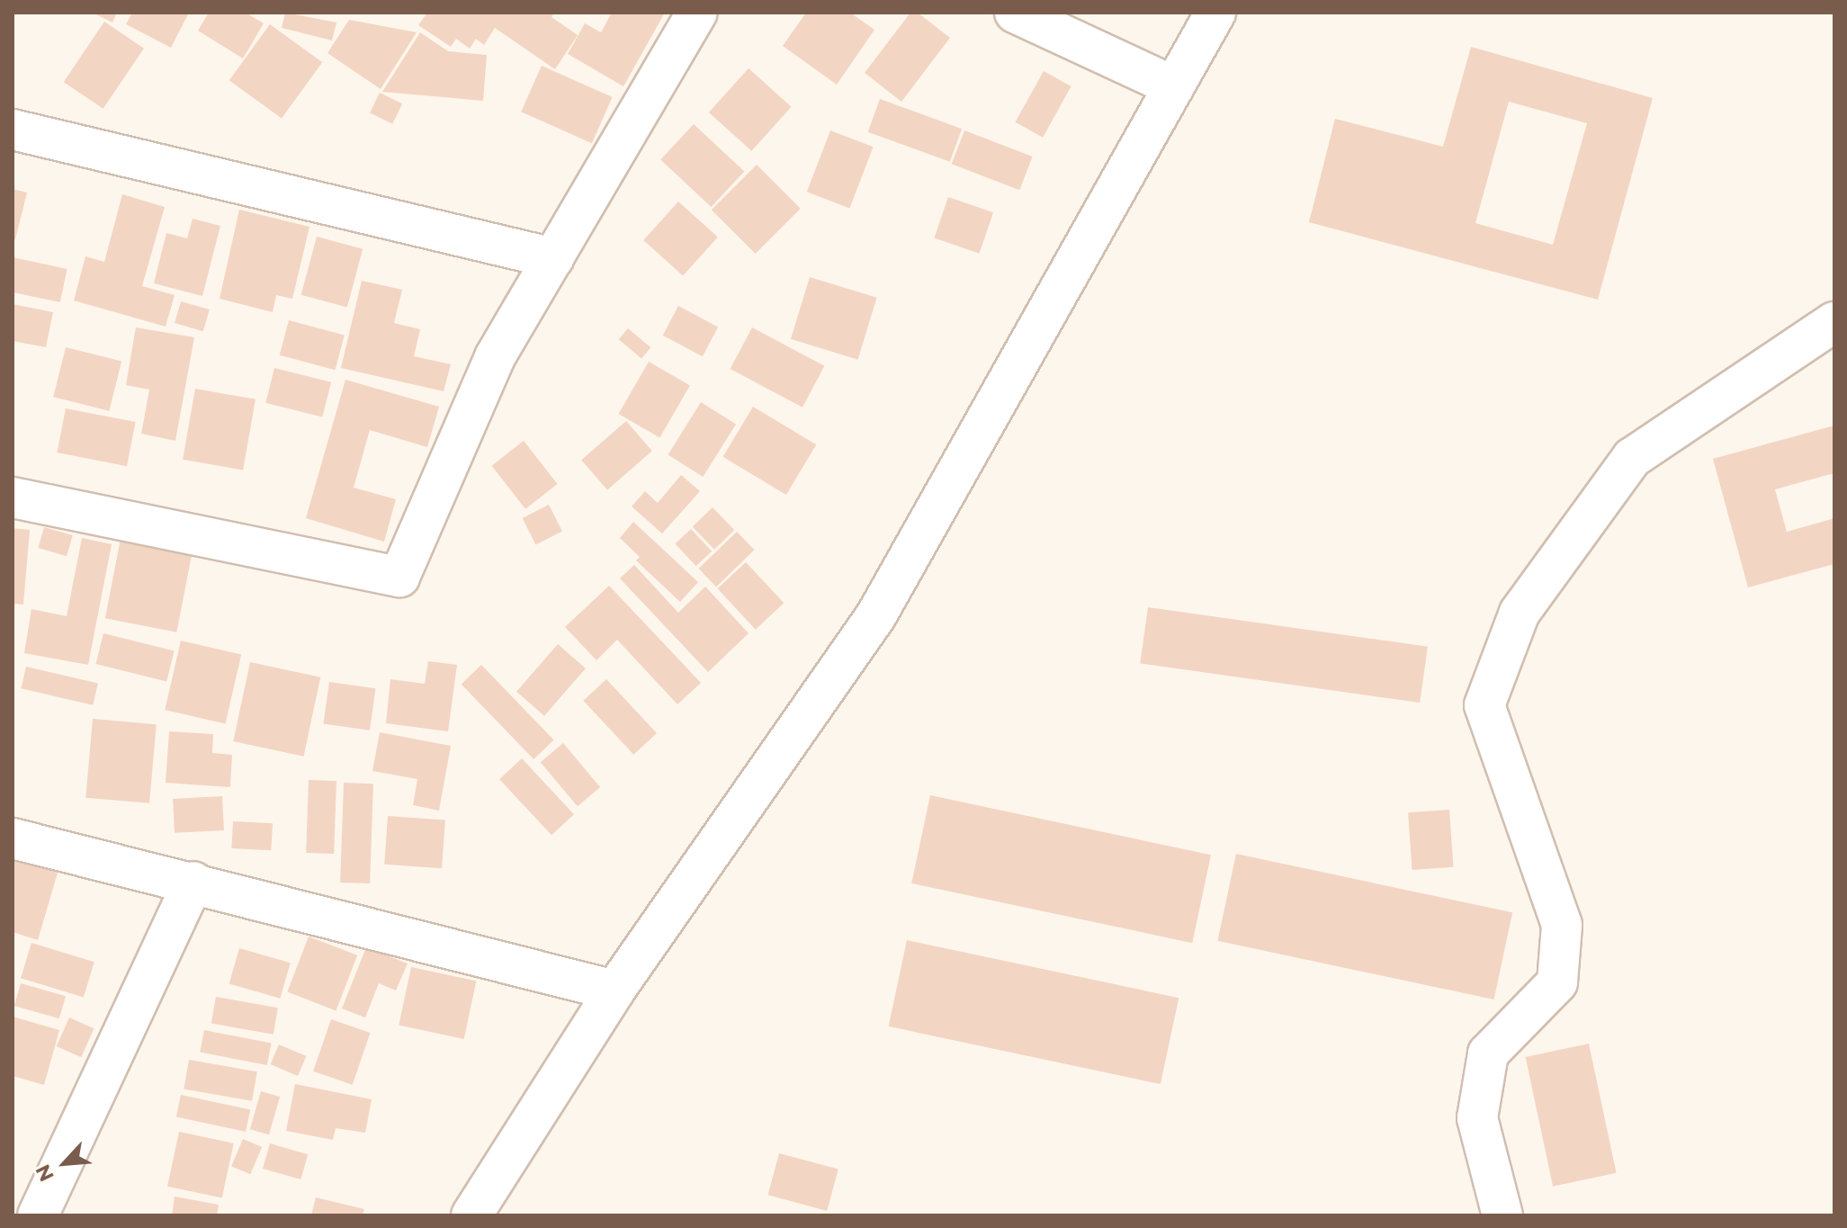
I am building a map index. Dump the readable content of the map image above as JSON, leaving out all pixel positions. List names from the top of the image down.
{
  "north": "bottom left"
}
